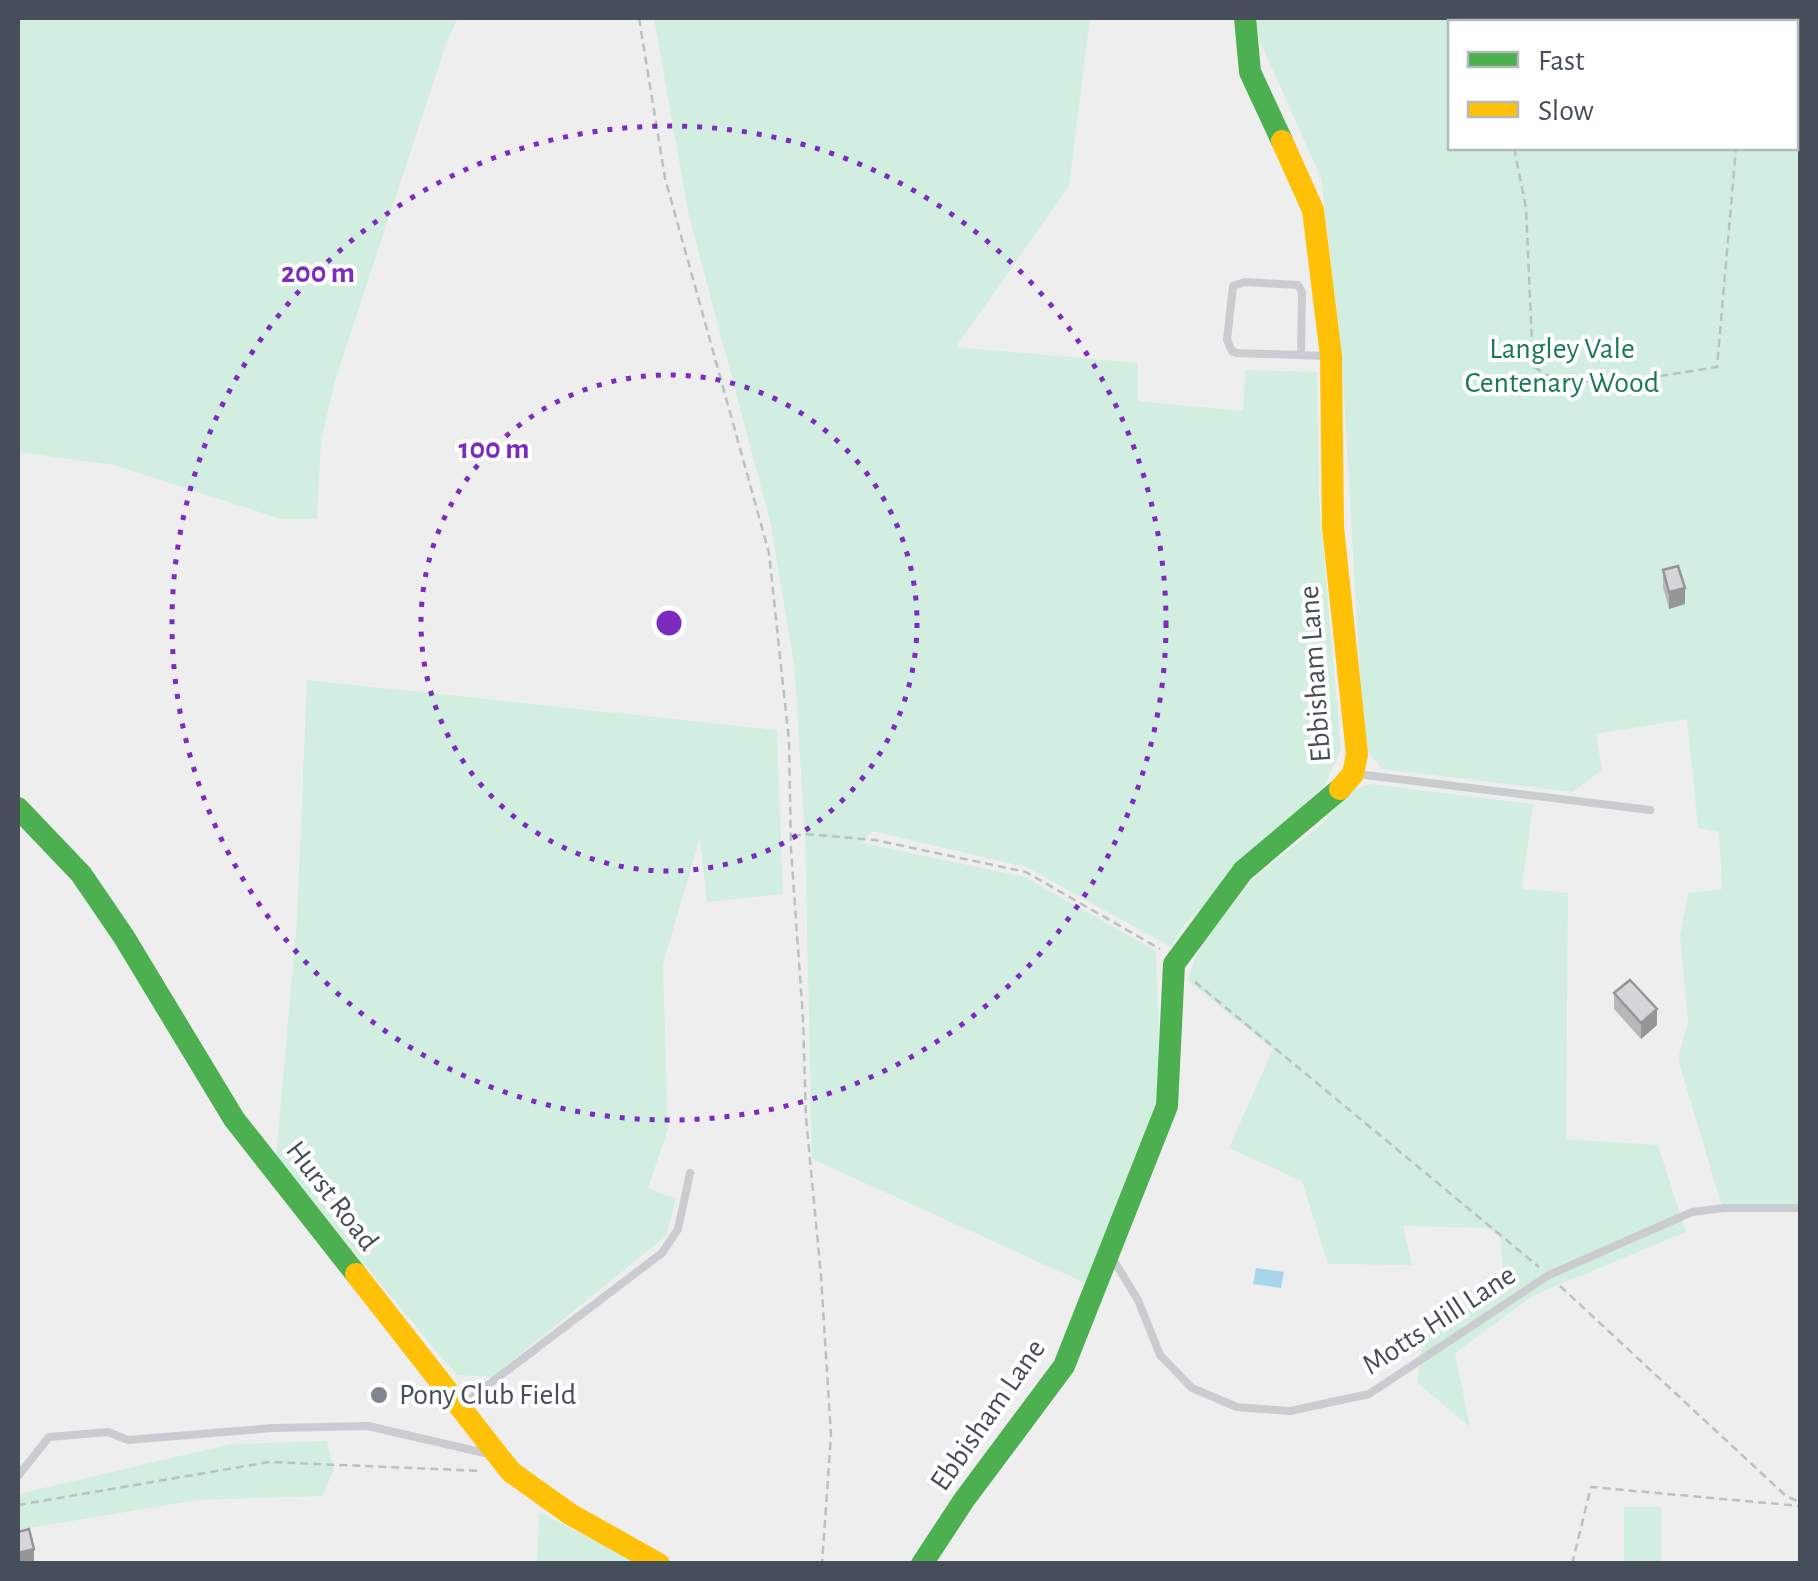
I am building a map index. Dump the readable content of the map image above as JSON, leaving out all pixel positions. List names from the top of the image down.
{
  "streets": {
    "street": ["Ebbisham Lane", "Hurst Road"],
    "lane": ["Motts Hill Lane"]
  },
  "crossings": [
    ["Ebbisham Lane", "Motts Hill Lane"]
  ],
  "parks": ["Langley Vale Centenary Wood"],
  "places": ["Pony Club Field"],
  "legend": ["Fast", "Slow"],
  "rings": ["200 m", "100 m"]
}
